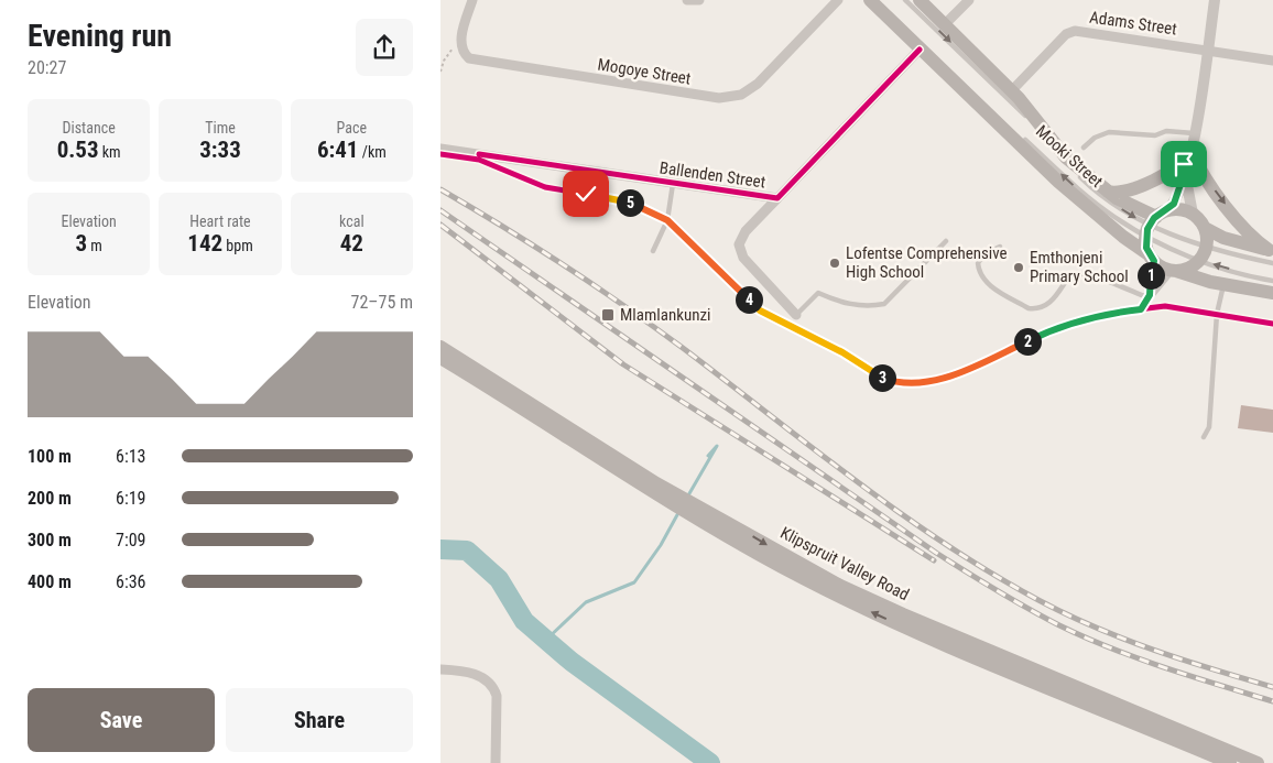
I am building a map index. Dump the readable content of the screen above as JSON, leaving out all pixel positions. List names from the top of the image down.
{
  "streets": {
    "main road": ["Mooki Street", "Klipspruit Valley Road"],
    "street": ["Adams Street", "Mogoye Street", "Ballenden Street"]
  },
  "crossings": [
    ["Adams Street", "Mooki Street"],
    ["Mooki Street", "Ballenden Street"]
  ],
  "places": {
    "other": ["Lofentse Comprehensive High School", "Emthonjeni Primary School"],
    "transit": ["Mlamlankunzi"]
  },
  "page": {
    "heading": ["Evening run", "20:27"],
    "stats": [
      ["Distance", "0.53 km"],
      ["Time", "3:33"],
      ["Pace", "6:41 /km"],
      ["Elevation", "3 m"],
      ["Heart rate", "142 bpm"],
      ["kcal", "42"]
    ],
    "pins": [
      "5",
      "1",
      "4",
      "2",
      "3"
    ],
    "chart": ["Elevation", "72–75 m"],
    "list": [
      {
        "name": "100 m",
        "note": "6:13"
      },
      {
        "name": "200 m",
        "note": "6:19"
      },
      {
        "name": "300 m",
        "note": "7:09"
      },
      {
        "name": "400 m",
        "note": "6:36"
      }
    ],
    "buttons": ["Save", "Share"]
  }
}
